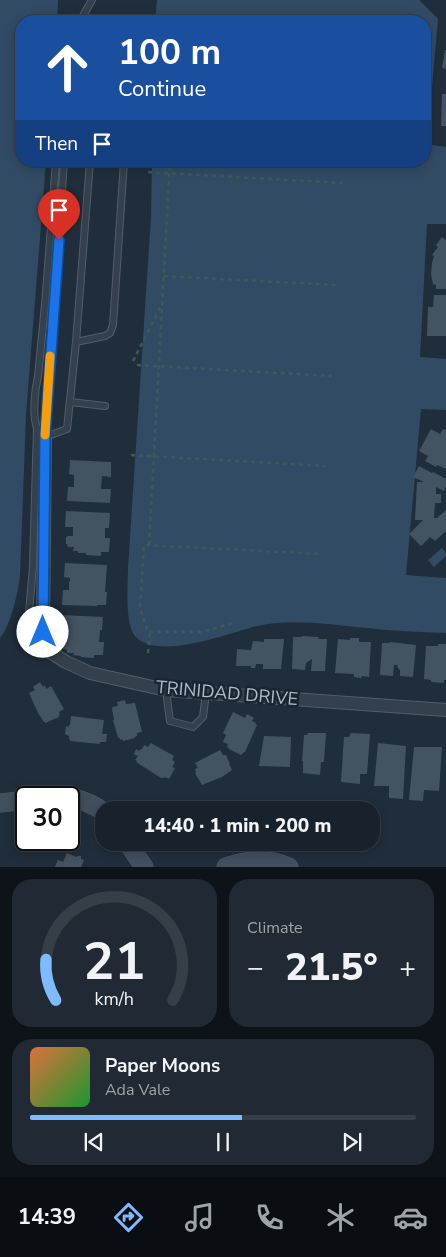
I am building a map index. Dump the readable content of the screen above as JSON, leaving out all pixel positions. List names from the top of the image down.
{
  "streets": {
    "street": ["TRINIDAD DRIVE"]
  },
  "page": {
    "turn": ["100 m", "Continue"],
    "then": "Then",
    "limit": "30",
    "trip": "14:40 · 1 min · 200 m",
    "tile": "Climate",
    "heat": ["−", "21.5°", "+"],
    "song": ["Paper Moons", "Ada Vale"],
    "tabs": "14:39",
    "gauge": ["21", "km/h"]
  }
}
